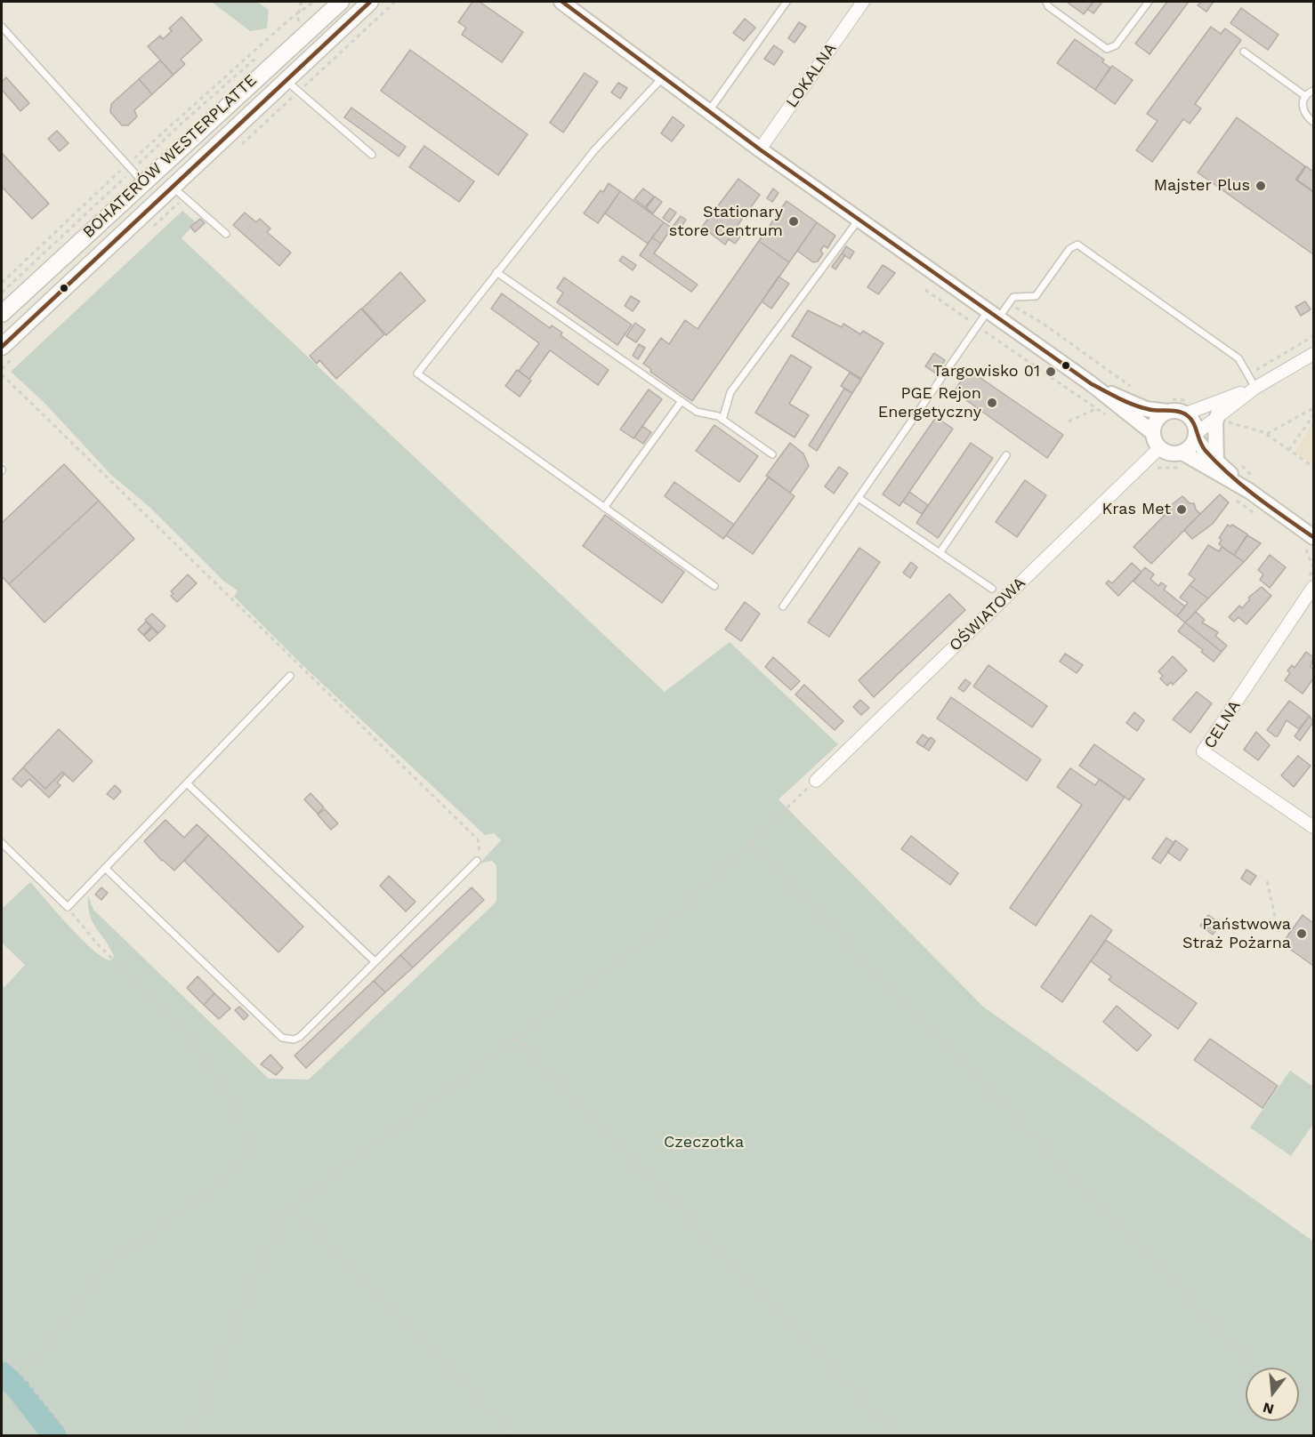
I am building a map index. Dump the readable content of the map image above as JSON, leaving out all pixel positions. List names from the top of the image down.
{
  "streets": {
    "main road": ["BOHATERÓW WESTERPLATTE"],
    "street": ["LOKALNA", "OŚWIATOWA", "CELNA"]
  },
  "parks": ["Czeczotka"],
  "places": [
    "Majster Plus",
    "Stationary store Centrum",
    "Targowisko 01",
    "PGE Rejon Energetyczny",
    "Kras Met",
    "Państwowa Straż Pożarna"
  ],
  "north": "bottom"
}
